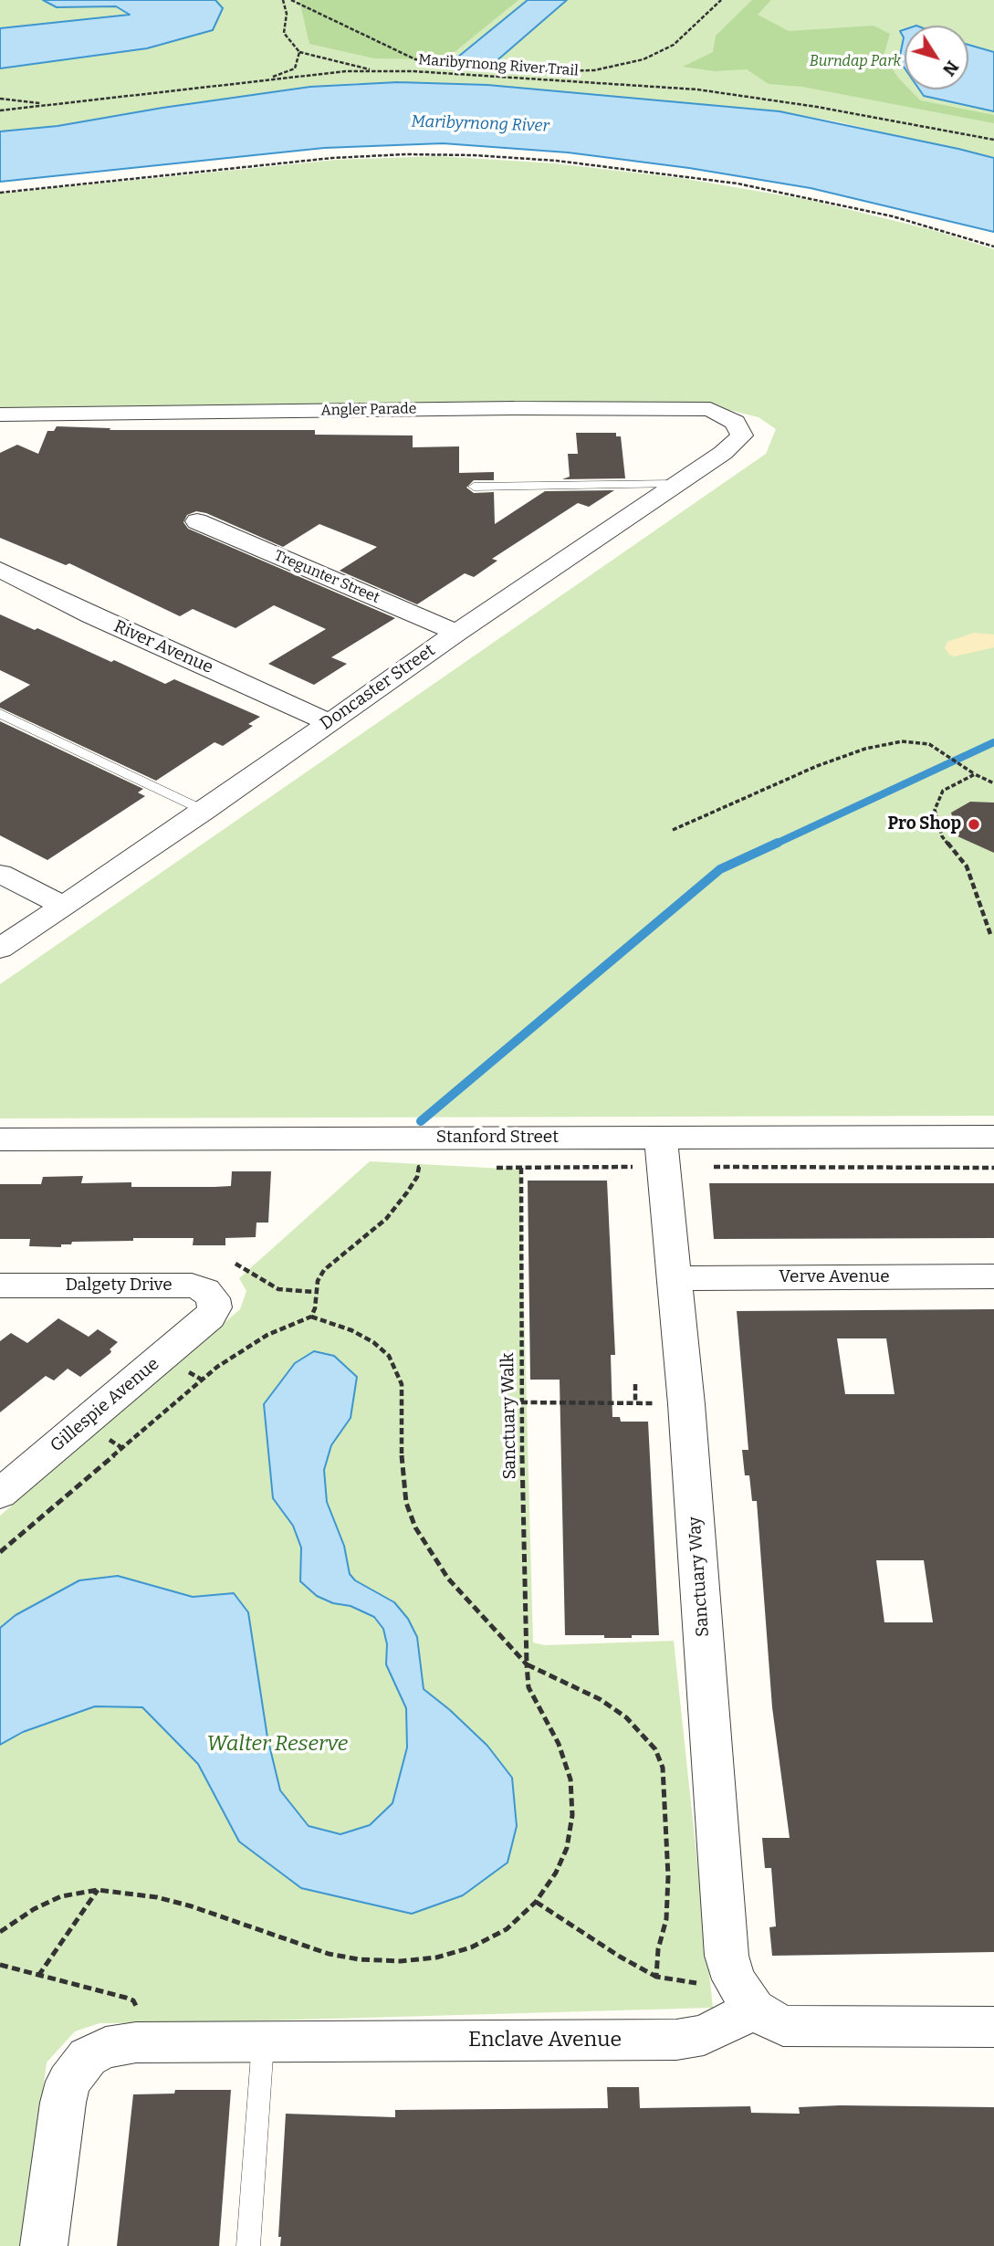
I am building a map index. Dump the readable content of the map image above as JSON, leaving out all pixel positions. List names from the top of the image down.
{
  "streets": {
    "street": [
      "Angler Parade",
      "Tregunter Street",
      "River Avenue",
      "Doncaster Street",
      "Stanford Street",
      "Verve Avenue",
      "Dalgety Drive",
      "Gillespie Avenue",
      "Sanctuary Way",
      "Enclave Avenue"
    ],
    "path": ["Maribyrnong River Trail", "Sanctuary Walk"]
  },
  "crossings": [
    ["Angler Parade", "Doncaster Street"],
    ["Tregunter Street", "Doncaster Street"],
    ["River Avenue", "Doncaster Street"],
    ["Stanford Street", "Sanctuary Way"],
    ["Verve Avenue", "Sanctuary Way"],
    ["Dalgety Drive", "Gillespie Avenue"],
    ["Sanctuary Way", "Enclave Avenue"]
  ],
  "water": ["Maribyrnong River"],
  "parks": ["Burndap Park", "Walter Reserve"],
  "places": ["Pro Shop"],
  "north": "bottom right"
}
